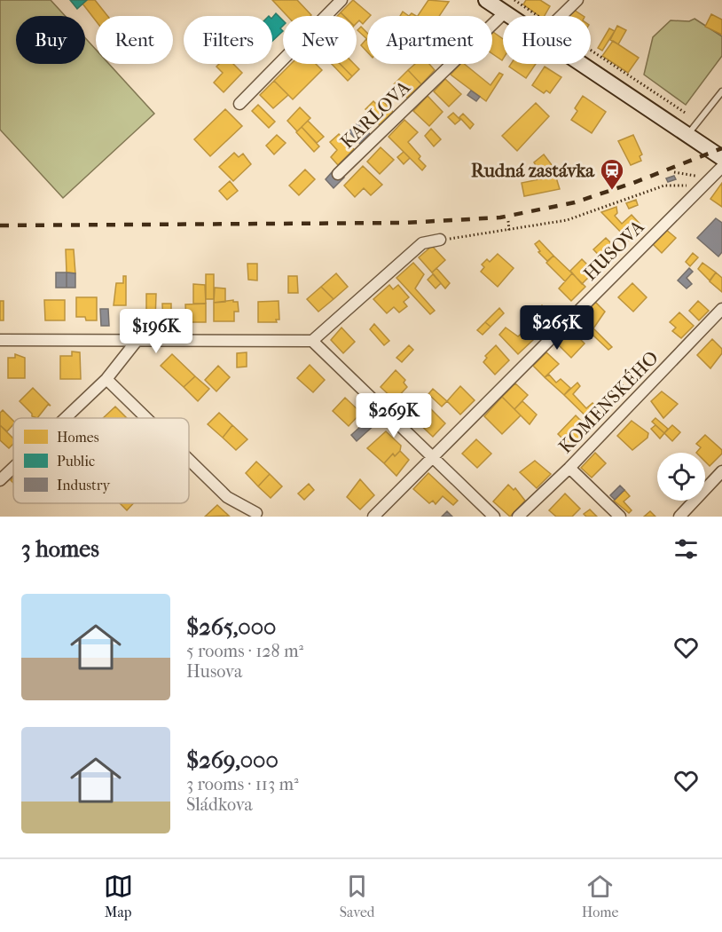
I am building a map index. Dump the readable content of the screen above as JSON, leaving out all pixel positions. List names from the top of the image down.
{
  "streets": {
    "street": ["KARLOVA", "HUSOVA", "KOMENSKÉHO"]
  },
  "places": {
    "station": ["Rudná zastávka"]
  },
  "legend": ["Homes", "Public", "Industry"],
  "page": {
    "chip": [
      "Buy",
      "Rent",
      "Filters",
      "New",
      "Apartment",
      "House"
    ],
    "price": ["$265K", "$196K", "$269K"],
    "heading": "3 homes",
    "list": [
      {
        "name": "$265,000",
        "note": "5 rooms · 128 m² · Husova"
      },
      {
        "name": "$269,000",
        "note": "3 rooms · 113 m² · Sládkova"
      }
    ],
    "tabs": ["Map", "Saved", "Home"]
  }
}
